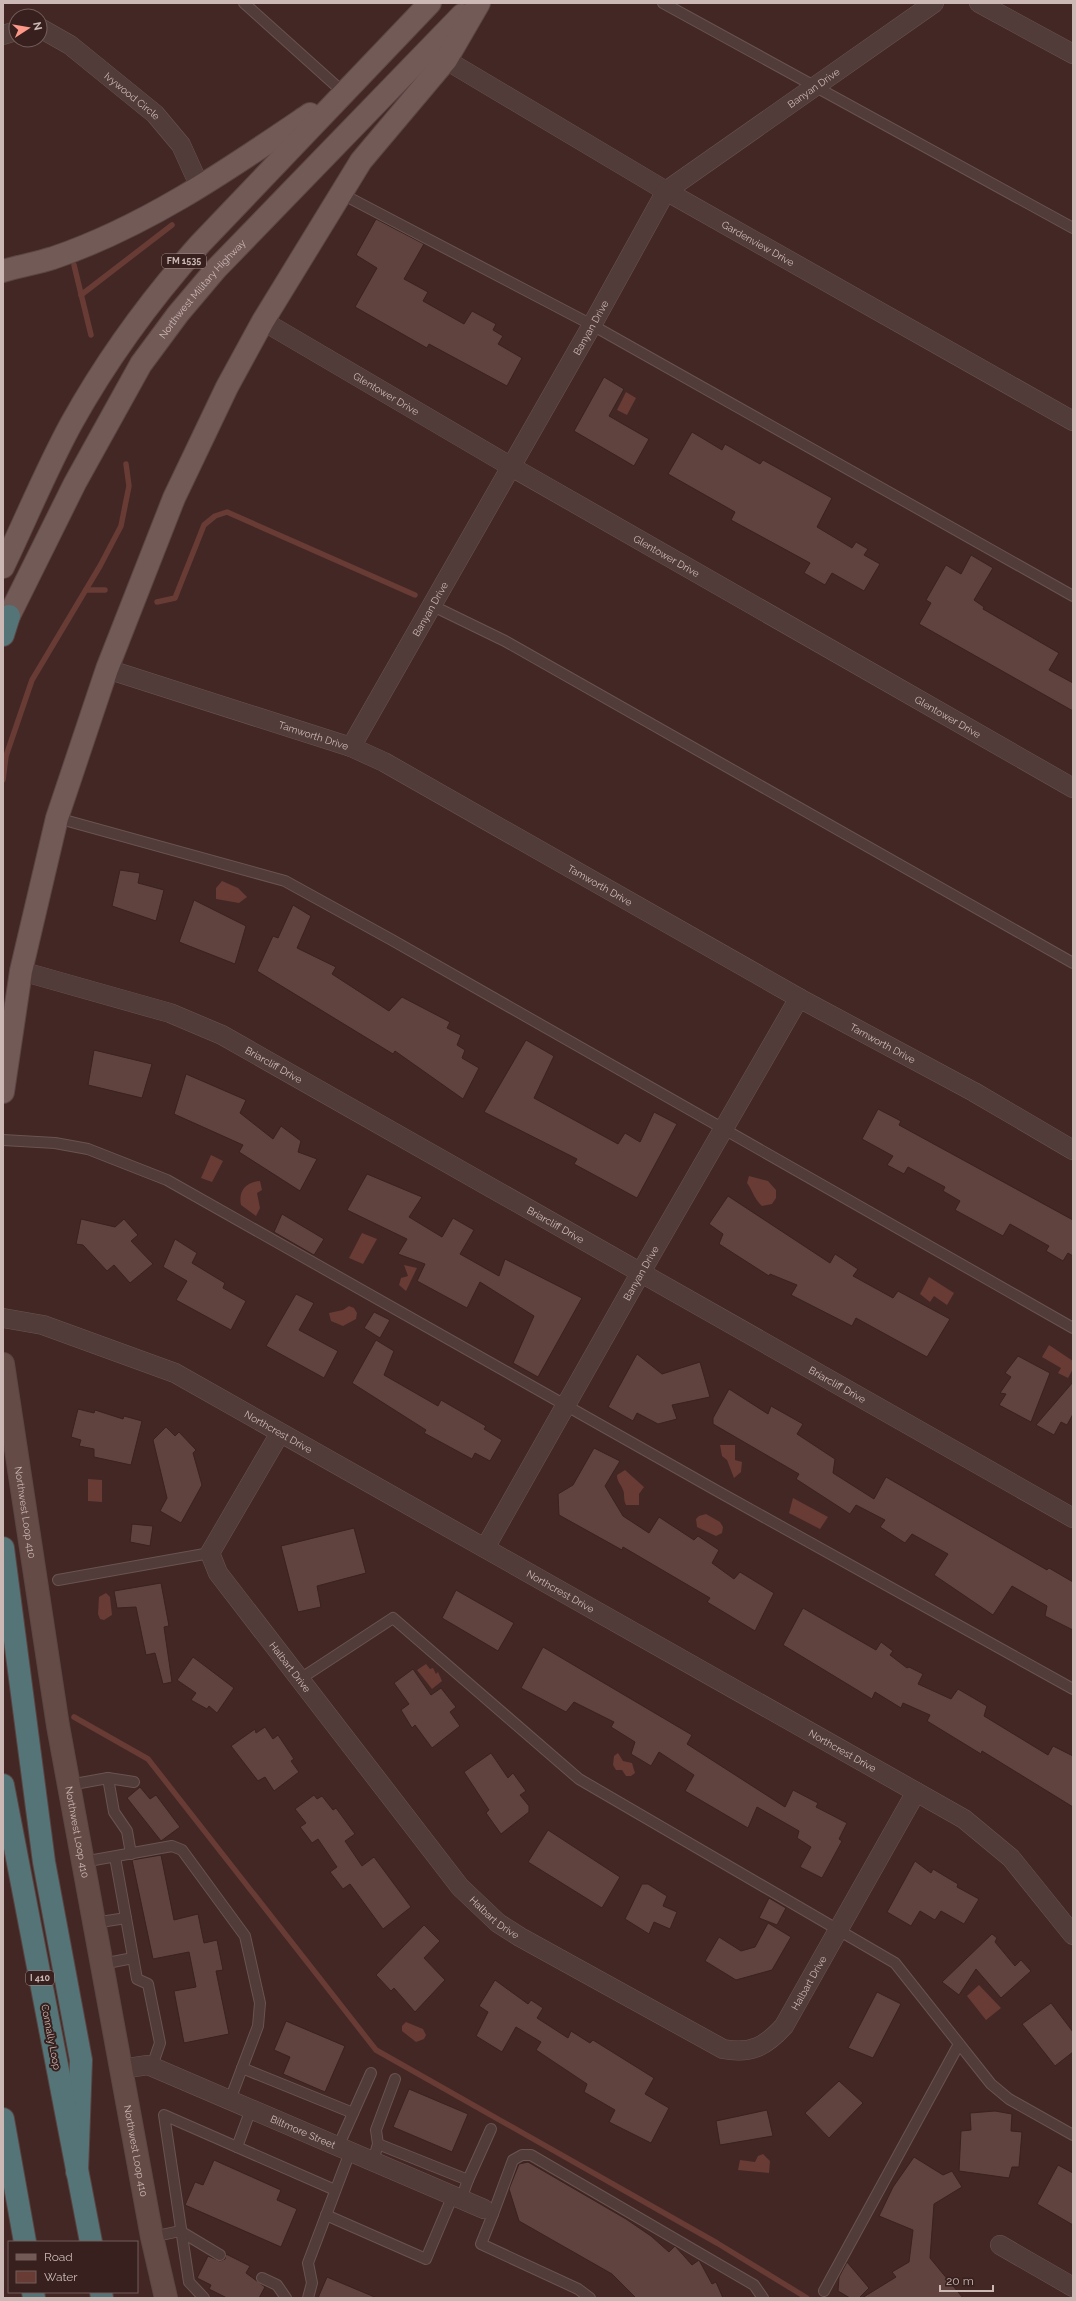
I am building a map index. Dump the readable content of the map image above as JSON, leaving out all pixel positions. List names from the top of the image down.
{
  "streets": {
    "highway": ["I 410", "Connally Loop"],
    "main road": ["FM 1535", "Northwest Military Highway", "Northwest Loop 410"],
    "street": [
      "Banyan Drive",
      "Ivywood Circle",
      "Gardenview Drive",
      "Glentower Drive",
      "Tamworth Drive",
      "Briarcliff Drive",
      "Northcrest Drive",
      "Halbart Drive",
      "Biltmore Street"
    ]
  },
  "crossings": [
    ["Banyan Drive", "Gardenview Drive"],
    ["Banyan Drive", "Glentower Drive"],
    ["Banyan Drive", "Tamworth Drive"],
    ["Banyan Drive", "Briarcliff Drive"],
    ["Banyan Drive", "Northcrest Drive"],
    ["Northcrest Drive", "Halbart Drive"],
    ["Northwest Loop 410", "Biltmore Street"]
  ],
  "legend": ["Road", "Water"],
  "scale_bar": "20 m",
  "north": "right"
}
